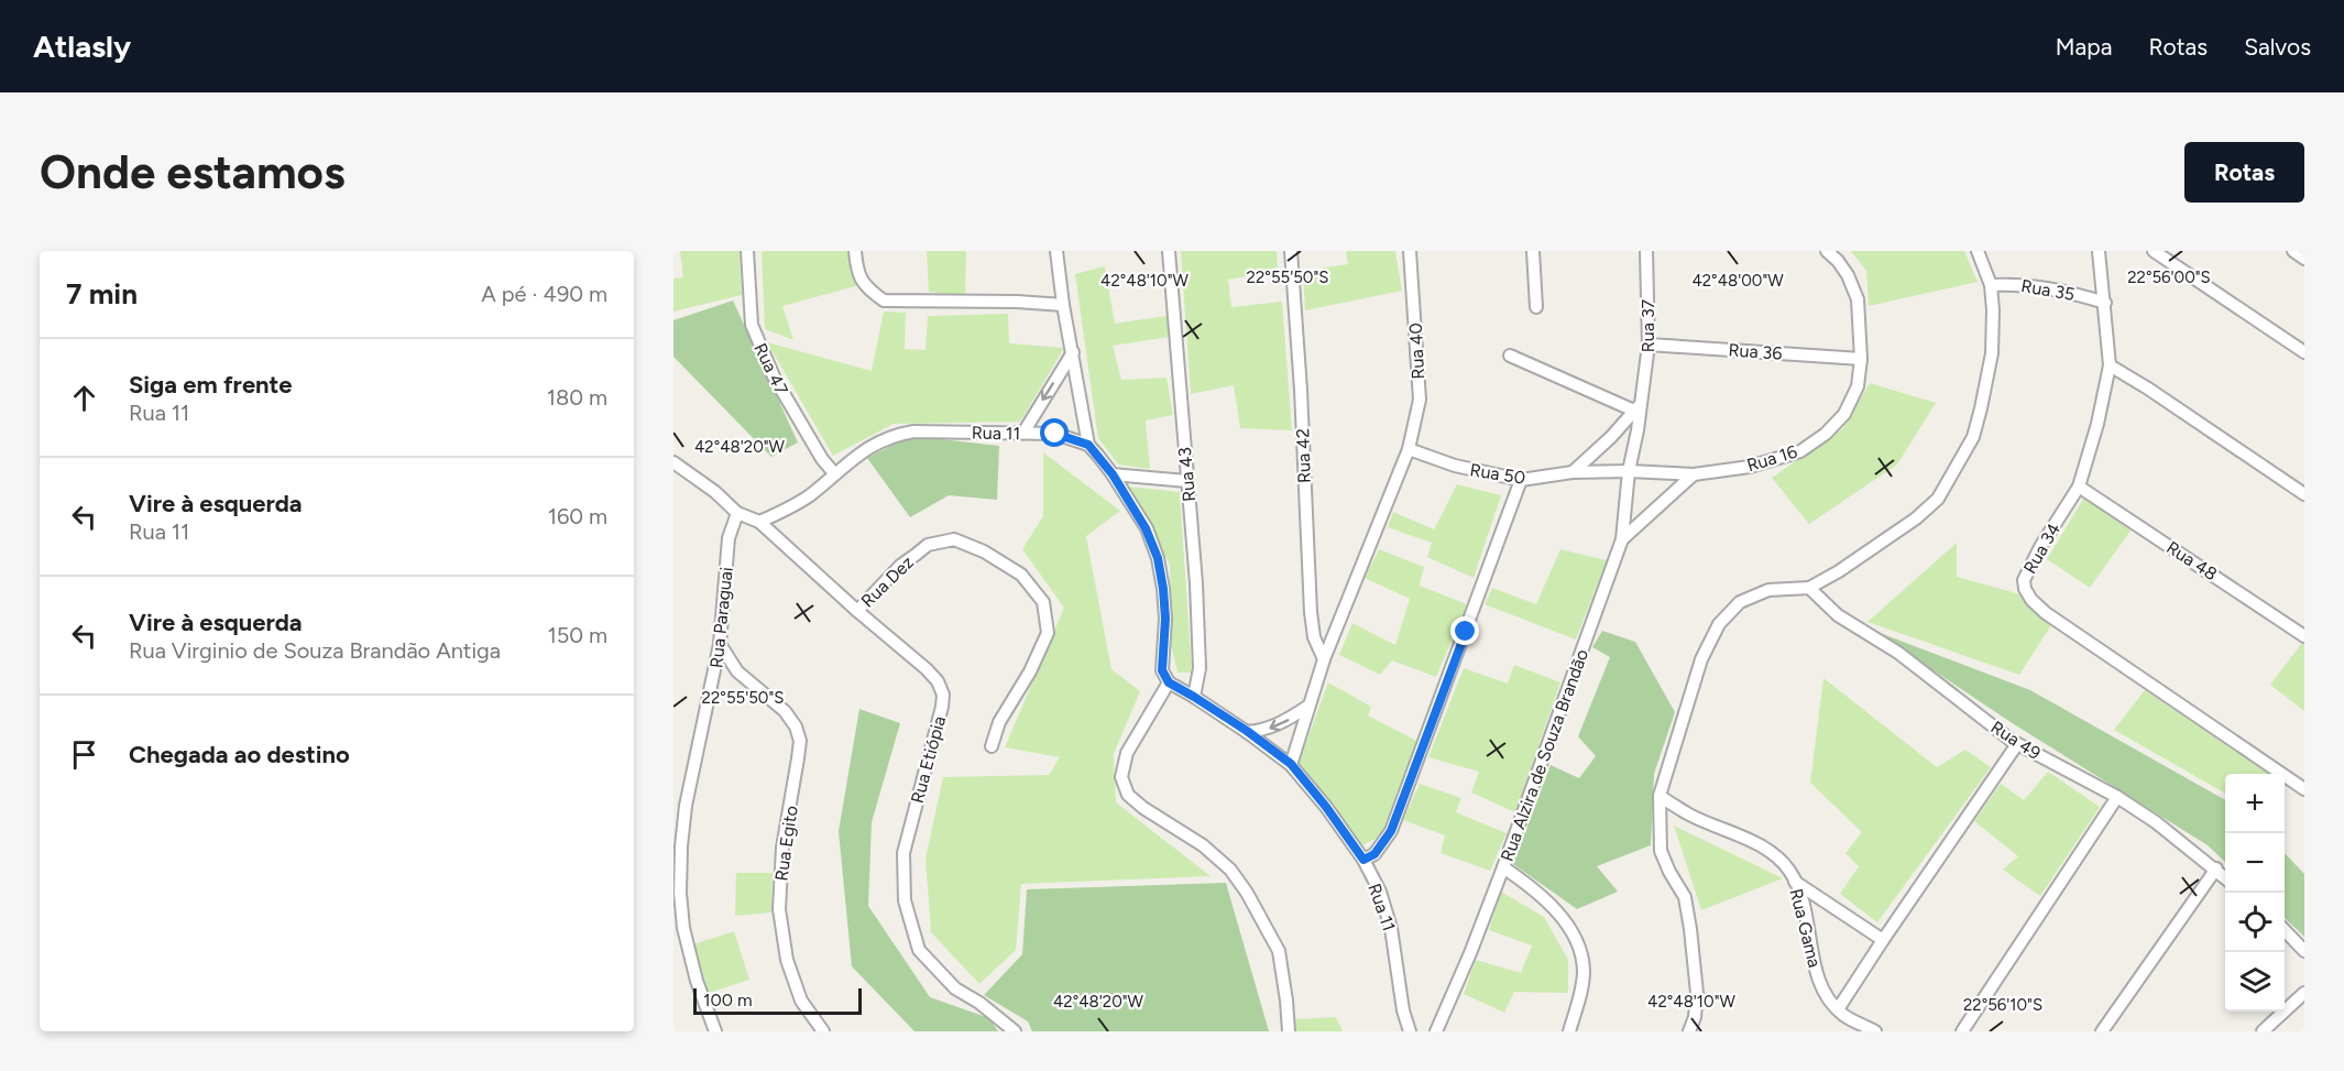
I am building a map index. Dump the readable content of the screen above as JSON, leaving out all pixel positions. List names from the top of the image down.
{
  "streets": {
    "street": [
      "Rua 35",
      "Rua 37",
      "Rua 40",
      "Rua 36",
      "Rua 47",
      "Rua 11",
      "Rua 42",
      "Rua 16",
      "Rua 50",
      "Rua 43",
      "Rua 34",
      "Rua 48",
      "Rua Dez",
      "Rua Paraguai",
      "Rua 49",
      "Rua Alzira de Souza Brandão",
      "Rua Etiópia",
      "Rua Egito",
      "Rua Gama"
    ]
  },
  "crossings": [
    ["Rua 35", "Rua 34"],
    ["Rua 37", "Rua 36"],
    ["Rua 37", "Rua 16"],
    ["Rua 37", "Rua 50"],
    ["Rua 37", "Rua Alzira de Souza Brandão"],
    ["Rua 40", "Rua 11"],
    ["Rua 40", "Rua 42"],
    ["Rua 40", "Rua 50"],
    ["Rua 36", "Rua 16"],
    ["Rua 47", "Rua 11"],
    ["Rua 11", "Rua 43"],
    ["Rua 11", "Rua Etiópia"],
    ["Rua 16", "Rua 50"],
    ["Rua 16", "Rua Alzira de Souza Brandão"],
    ["Rua 50", "Rua Alzira de Souza Brandão"],
    ["Rua 34", "Rua 48"],
    ["Rua Dez", "Rua Etiópia"],
    ["Rua Paraguai", "Rua Egito"]
  ],
  "scale_bar": "100 m",
  "page": {
    "header": "Atlasly",
    "nav": ["Mapa", "Rotas", "Salvos"],
    "buttons": "Rotas",
    "title": "Onde estamos",
    "heading": ["7 min", "A pé · 490 m"],
    "list": [
      ["Siga em frente", "Rua 11", "180 m"],
      ["Vire à esquerda", "Rua 11", "160 m"],
      ["Vire à esquerda", "Rua Virginio de Souza Brandão Antiga", "150 m"],
      "Chegada ao destino"
    ],
    "map_buttons": ["+", "−"],
    "scale": "100 m"
  },
  "coordinates": [
    "22°55'50\"S",
    "22°56'00\"S",
    "42°48'10\"W",
    "42°48'00\"W",
    "42°48'20\"W",
    "22°56'10\"S"
  ]
}
